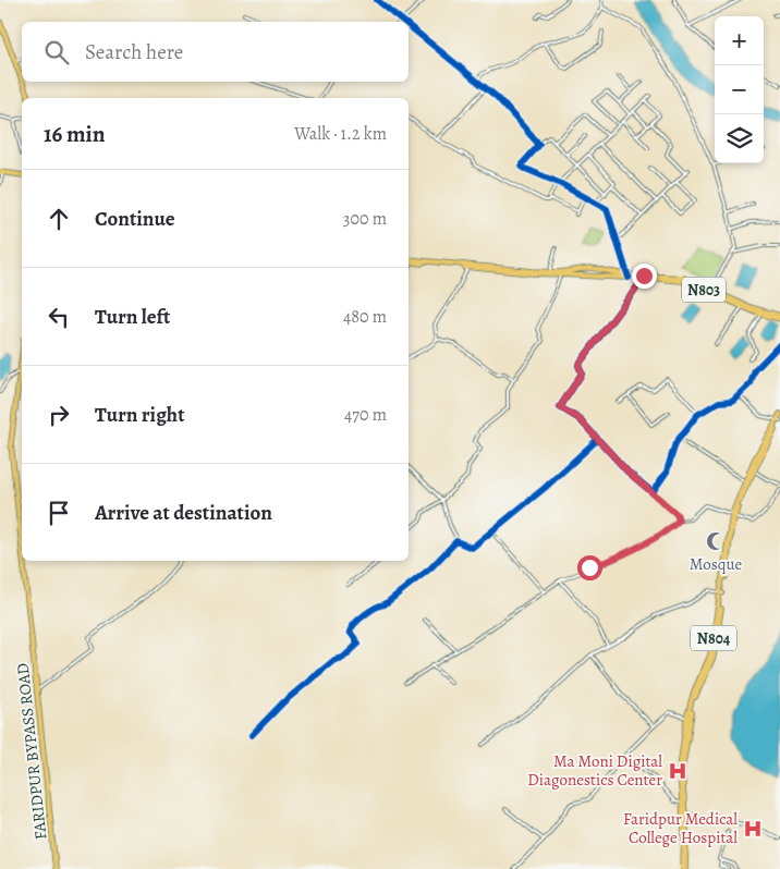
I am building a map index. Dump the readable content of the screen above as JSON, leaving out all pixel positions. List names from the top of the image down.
{
  "streets": {
    "highway": ["N803", "N804", "FARIDPUR BYPASS ROAD"]
  },
  "places": {
    "mosque": ["Mosque"],
    "hospital": ["Ma Moni Digital Diagonestics Center", "Faridpur Medical College Hospital"]
  },
  "page": {
    "map_buttons": ["+", "−"],
    "search": "Search here",
    "heading": ["16 min", "Walk · 1.2 km"],
    "list": [
      ["Continue", "300 m"],
      ["Turn left", "480 m"],
      ["Turn right", "470 m"],
      "Arrive at destination"
    ]
  }
}
